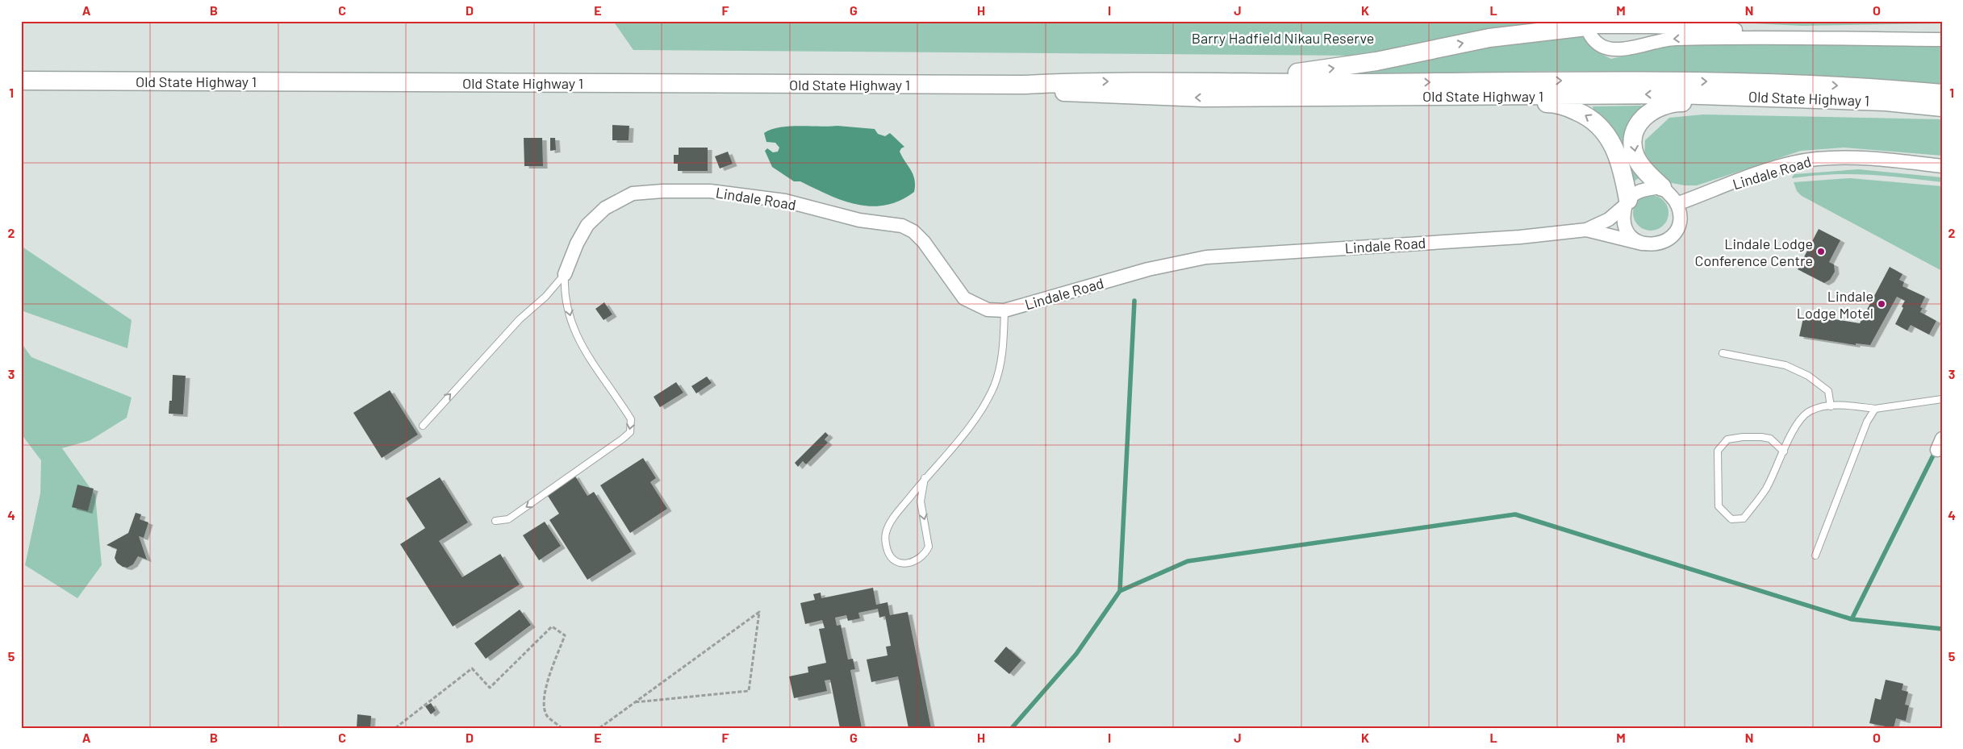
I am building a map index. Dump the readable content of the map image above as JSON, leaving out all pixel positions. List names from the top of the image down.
{
  "streets": {
    "main road": ["Old State Highway 1"],
    "street": ["Lindale Road"]
  },
  "parks": ["Barry Hadfield Nikau Reserve"],
  "places": ["Lindale Lodge Conference Centre", "Lindale Lodge Motel"],
  "grid": {
    "columns": [
      "A",
      "B",
      "C",
      "D",
      "E",
      "F",
      "G",
      "H",
      "I",
      "J",
      "K",
      "L",
      "M",
      "N",
      "O"
    ],
    "rows": [
      "1",
      "2",
      "3",
      "4",
      "5"
    ]
  }
}
